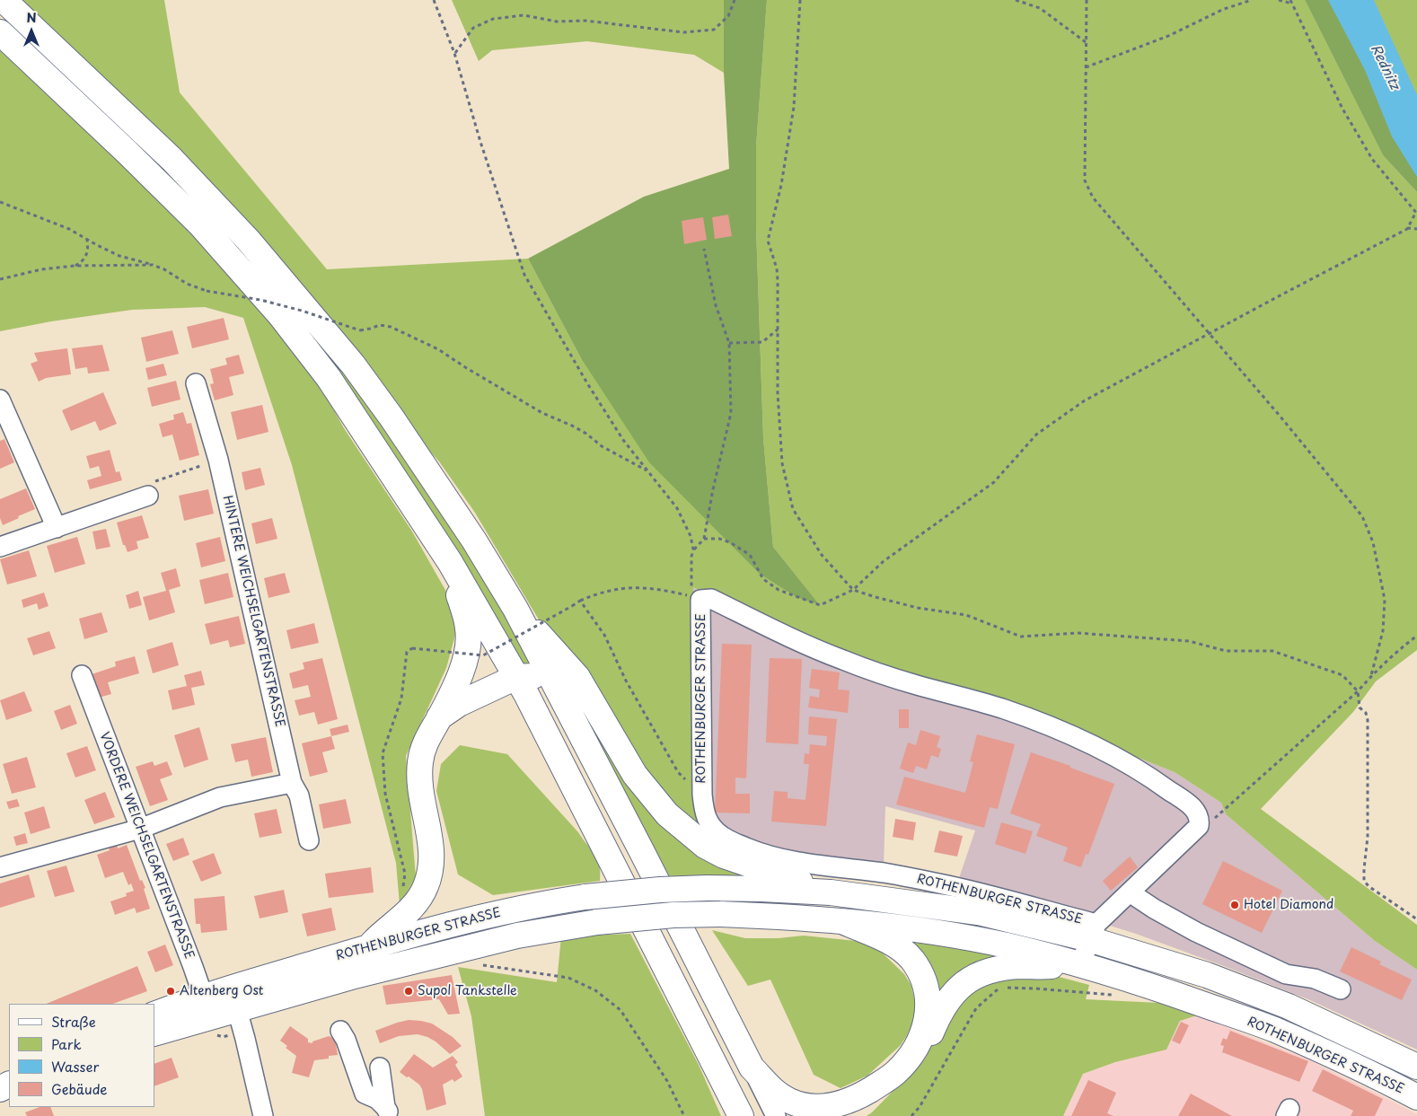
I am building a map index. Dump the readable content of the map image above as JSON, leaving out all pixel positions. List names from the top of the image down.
{
  "streets": {
    "main road": ["ROTHENBURGER STRASSE"],
    "street": ["HINTERE WEICHSELGARTENSTRASSE", "VORDERE WEICHSELGARTENSTRASSE"]
  },
  "crossings": [
    ["ROTHENBURGER STRASSE", "VORDERE WEICHSELGARTENSTRASSE"]
  ],
  "water": ["Rednitz"],
  "places": ["Hotel Diamond", "Altenberg Ost", "Supol Tankstelle"],
  "legend": [
    "Straße",
    "Park",
    "Wasser",
    "Gebäude"
  ],
  "north": "top"
}
